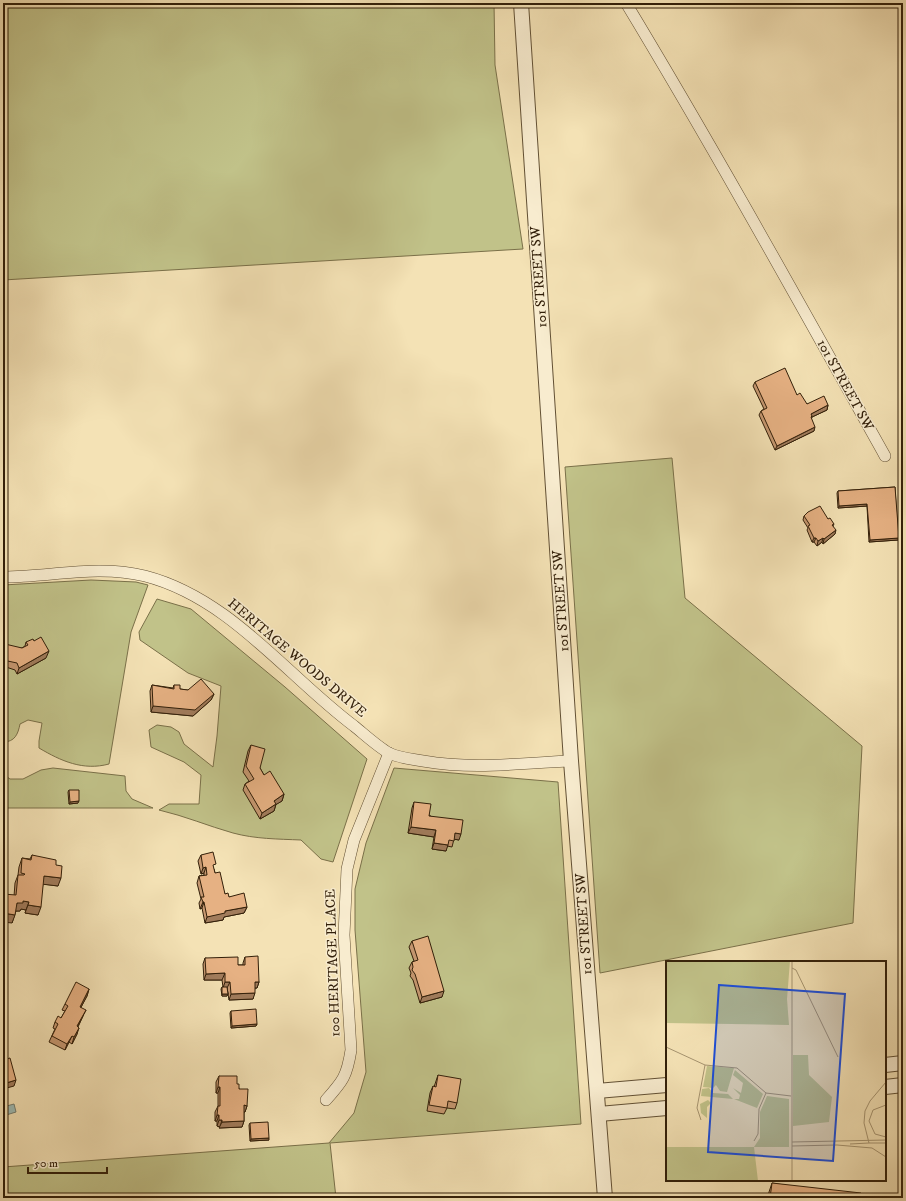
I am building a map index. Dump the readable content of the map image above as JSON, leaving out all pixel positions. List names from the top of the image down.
{
  "streets": {
    "street": ["101 STREET SW", "HERITAGE WOODS DRIVE", "100 HERITAGE PLACE"]
  },
  "crossings": [
    ["101 STREET SW", "HERITAGE WOODS DRIVE"],
    ["HERITAGE WOODS DRIVE", "100 HERITAGE PLACE"]
  ],
  "scale_bar": "50 m"
}
